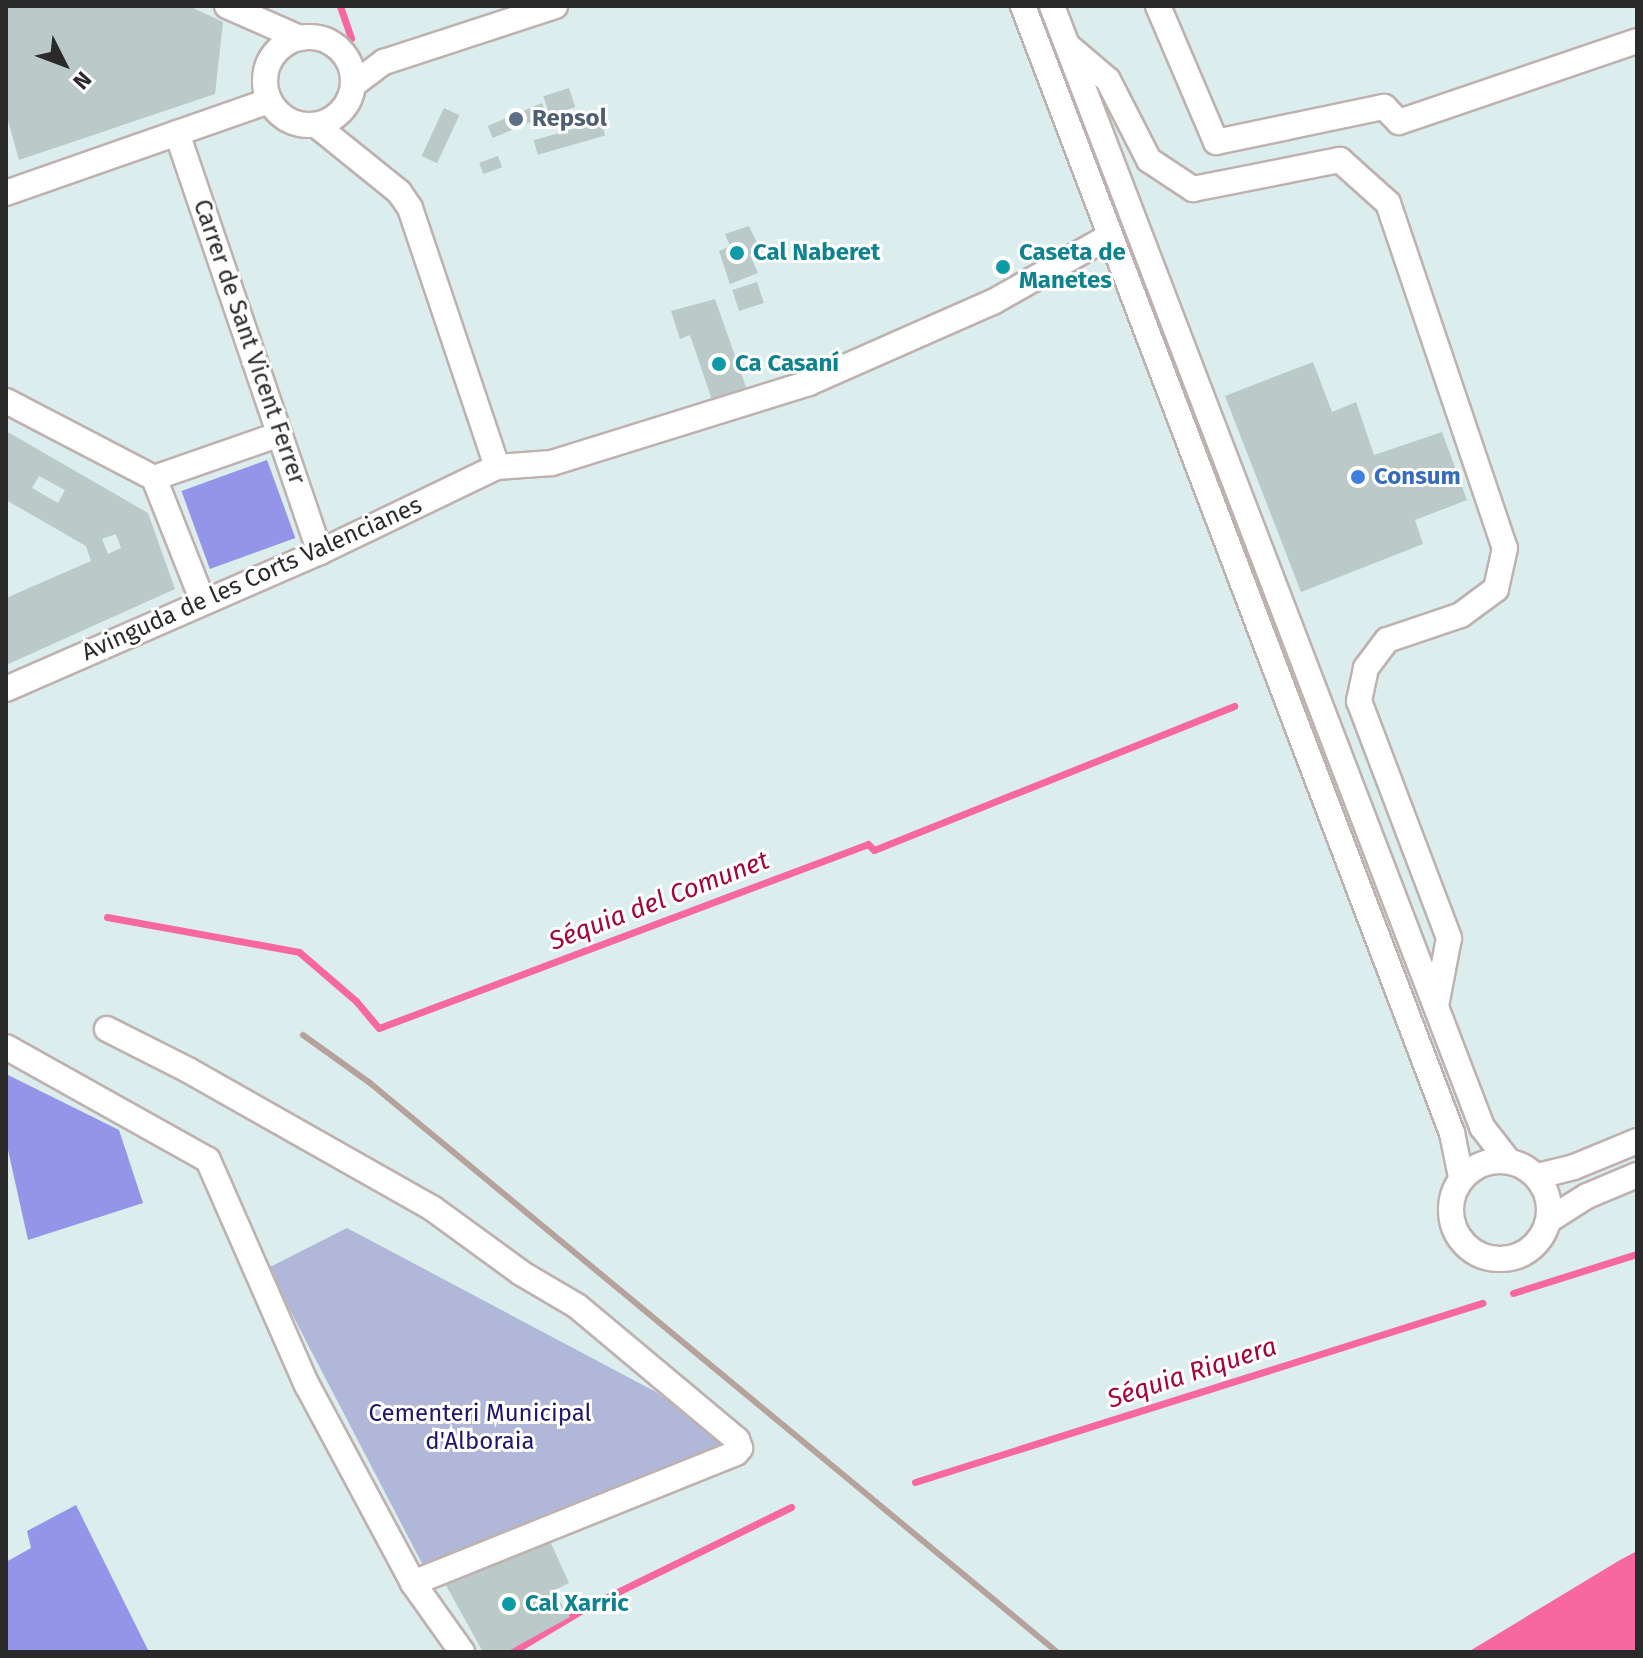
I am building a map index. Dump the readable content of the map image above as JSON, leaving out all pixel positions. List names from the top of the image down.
{
  "streets": {
    "street": ["Carrer de Sant Vicent Ferrer", "Avinguda de les Corts Valencianes"]
  },
  "crossings": [
    ["Carrer de Sant Vicent Ferrer", "Avinguda de les Corts Valencianes"]
  ],
  "water": ["Séquia del Comunet", "Séquia Riquera"],
  "parks": ["Cementeri Municipal d'Alboraia"],
  "places": [
    "Repsol",
    "Cal Naberet",
    "Caseta de Manetes",
    "Ca Casaní",
    "Consum",
    "Cal Xarric"
  ],
  "north": "bottom right"
}
